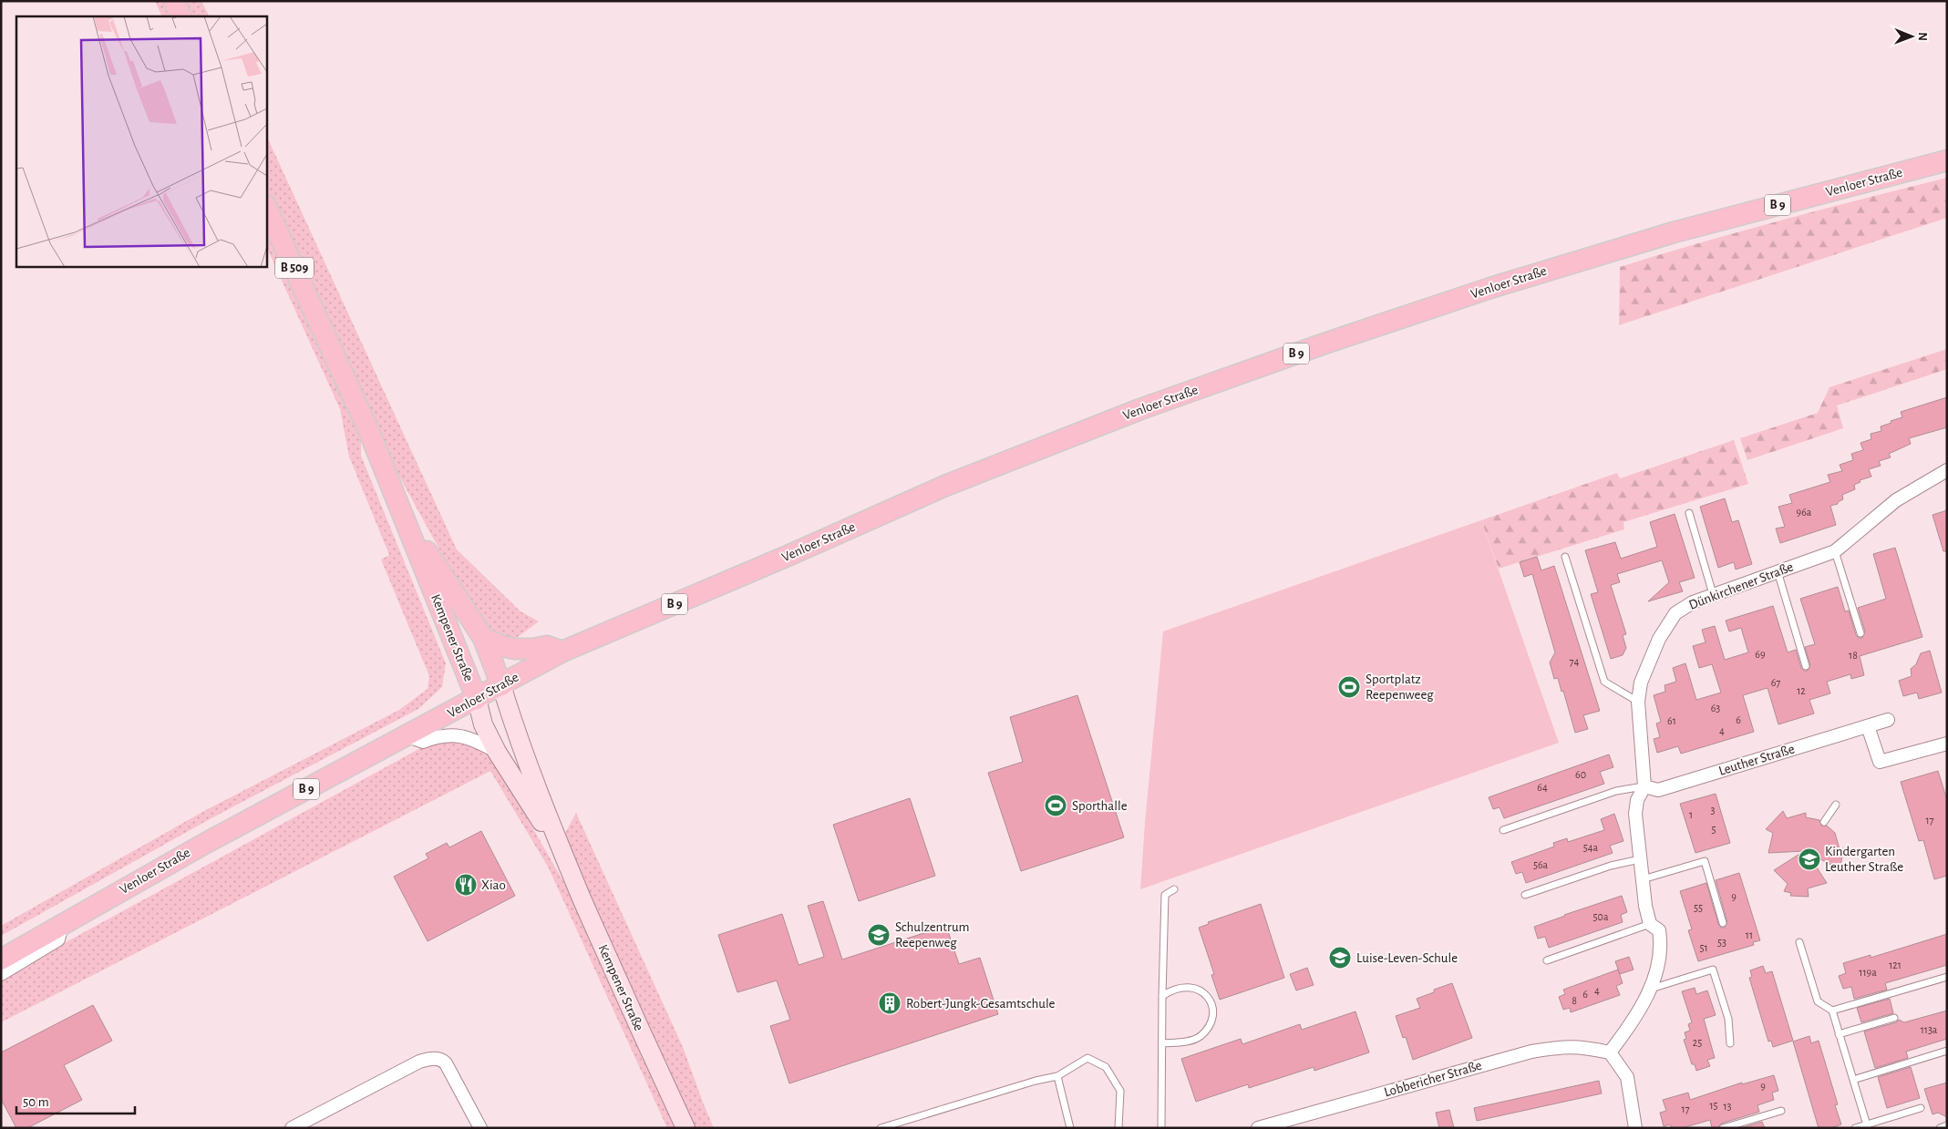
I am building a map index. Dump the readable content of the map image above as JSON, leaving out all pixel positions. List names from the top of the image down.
{
  "streets": {
    "main road": [
      "Venloer Straße",
      "B 9",
      "B 509",
      "Kempener Straße"
    ],
    "street": ["Dünkirchener Straße", "Leuther Straße", "Lobbericher Straße"]
  },
  "crossings": [
    ["Venloer Straße", "Kempener Straße"],
    ["Dünkirchener Straße", "Leuther Straße"],
    ["Dünkirchener Straße", "Lobbericher Straße"]
  ],
  "places": {
    "sports": ["Sportplatz Reepenweeg", "Sporthalle"],
    "school or university": ["Kindergarten Leuther Straße", "Schulzentrum Reepenweg", "Luise-Leven-Schule"],
    "restaurant": ["Xiao"],
    "building": ["Robert-Jungk-Gesamtschule"]
  },
  "house_numbers": [
    "96a",
    "69",
    "18",
    "74",
    "67",
    "12",
    "63",
    "6",
    "61",
    "4",
    "60",
    "64",
    "3",
    "1",
    "17",
    "5",
    "54a",
    "56a",
    "9",
    "55",
    "50a",
    "11",
    "53",
    "51",
    "121",
    "119a",
    "4",
    "6",
    "8",
    "113a",
    "25",
    "9",
    "15",
    "13",
    "17"
  ],
  "scale_bar": "50 m",
  "north": "right"
}
